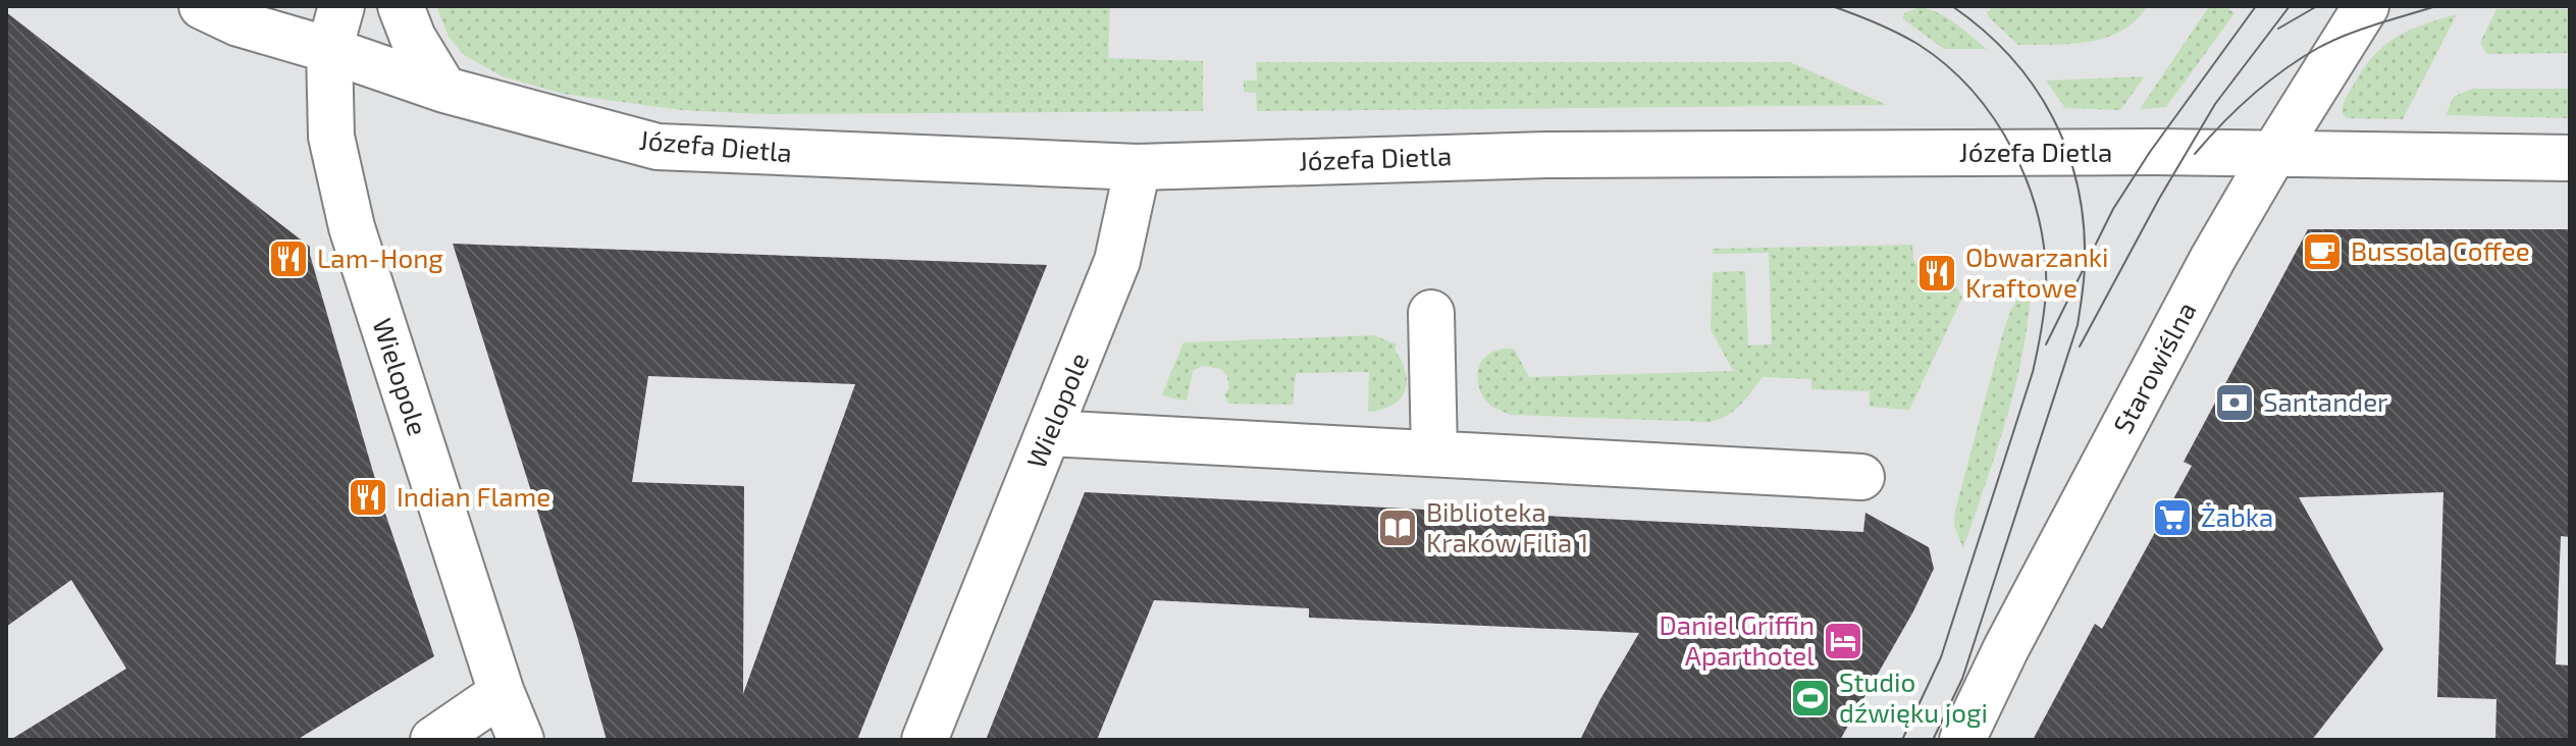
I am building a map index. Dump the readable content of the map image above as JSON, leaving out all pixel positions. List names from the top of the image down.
{
  "streets": {
    "street": ["Józefa Dietla", "Starowiślna", "Wielopole"]
  },
  "crossings": [
    ["Józefa Dietla", "Starowiślna"],
    ["Józefa Dietla", "Wielopole"]
  ],
  "places": {
    "cafe": ["Bussola Coffee"],
    "restaurant": ["Lam-Hong", "Obwarzanki Kraftowe", "Indian Flame"],
    "bank": ["Santander"],
    "supermarket": ["Żabka"],
    "library": ["Biblioteka Kraków Filia 1"],
    "hotel": ["Daniel Griffin Aparthotel"],
    "sports": ["Studio dźwięku jogi"]
  }
}
